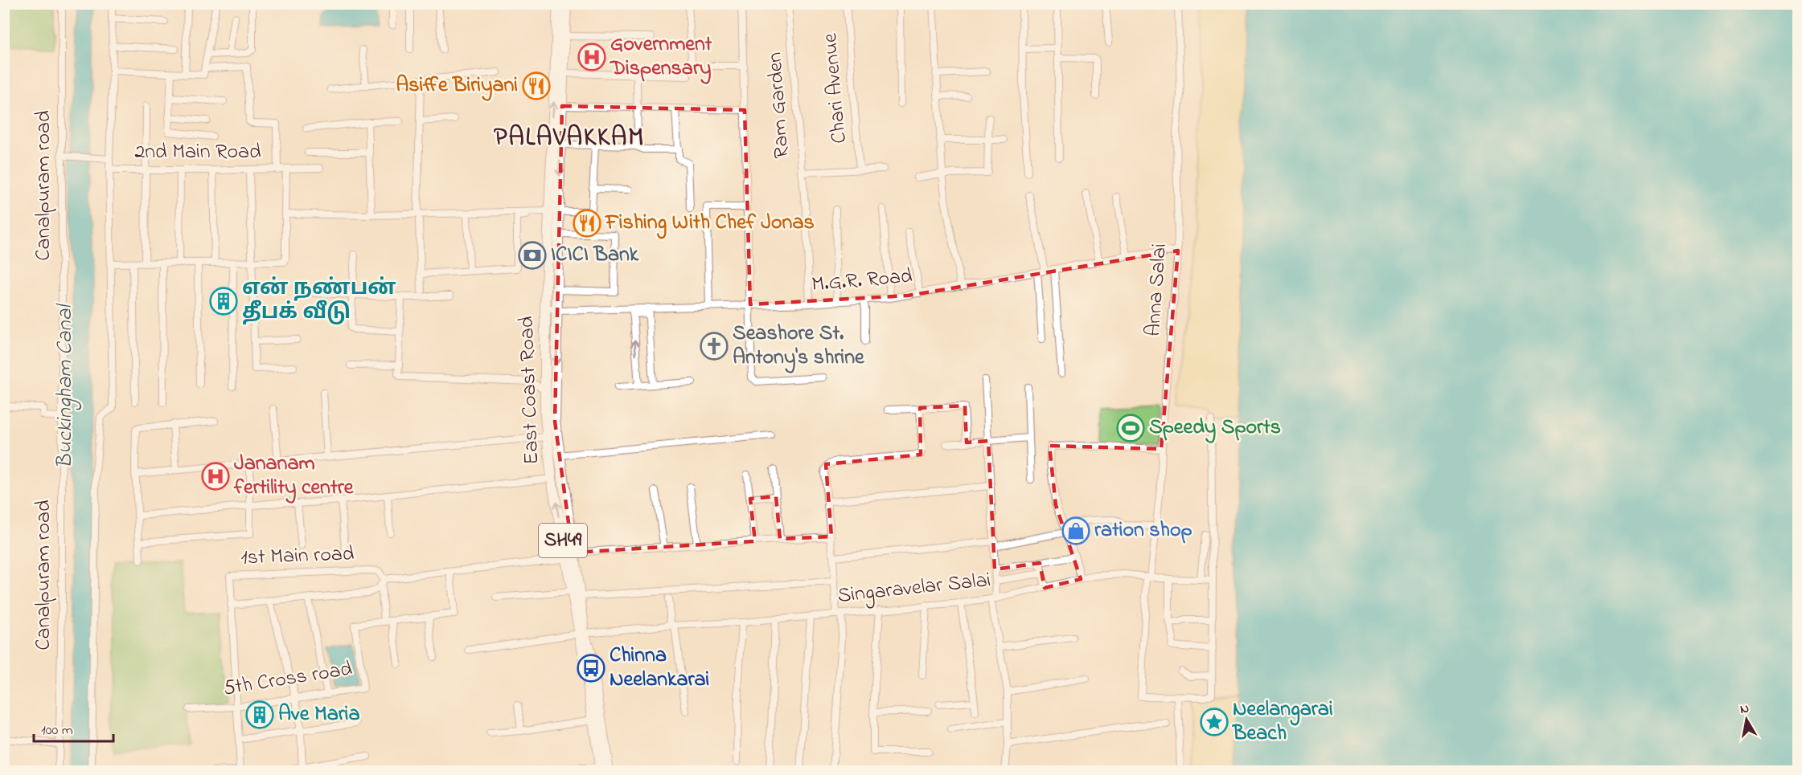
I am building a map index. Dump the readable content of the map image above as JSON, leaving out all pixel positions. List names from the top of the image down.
{
  "streets": {
    "main road": ["East Coast Road", "SH49"],
    "street": [
      "Chari Avenue",
      "Ram Garden",
      "2nd Main Road",
      "Canalpuram road",
      "M.G.R. Road",
      "Anna Salai",
      "1st Main road",
      "Singaravelar Salai",
      "5th Cross road"
    ]
  },
  "crossings": [
    ["Ram Garden", "M.G.R. Road"],
    ["M.G.R. Road", "Anna Salai"],
    ["M.G.R. Road", "East Coast Road"],
    ["Anna Salai", "Singaravelar Salai"],
    ["East Coast Road", "Singaravelar Salai"],
    ["1st Main road", "5th Cross road"]
  ],
  "districts": ["PALAVAKKAM"],
  "water": ["Buckingham Canal"],
  "places": {
    "hospital": ["Government Dispensary", "Jananam fertility centre"],
    "restaurant": ["Asiffe Biriyani", "Fishing With Chef Jonas"],
    "bank": ["ICICI Bank"],
    "building": ["என் நண்பன் தீபக் வீடு", "Ave Maria"],
    "church": ["Seashore St. Antony's shrine"],
    "sports": ["Speedy Sports"],
    "shop": ["ration shop"],
    "bus stop": ["Chinna Neelankarai"],
    "place": ["Neelangarai Beach"]
  },
  "scale_bar": "100 m",
  "north": "top"
}
